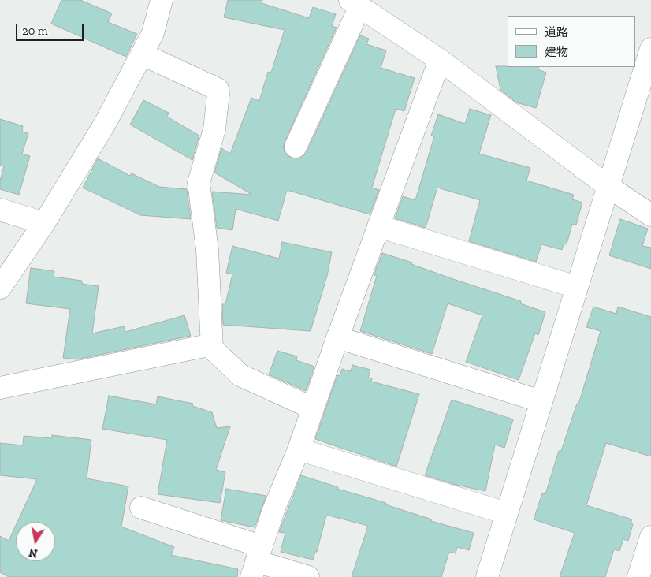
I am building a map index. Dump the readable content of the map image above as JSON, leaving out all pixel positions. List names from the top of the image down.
{
  "legend": ["道路", "建物"],
  "scale_bar": "20 m",
  "north": "bottom"
}
